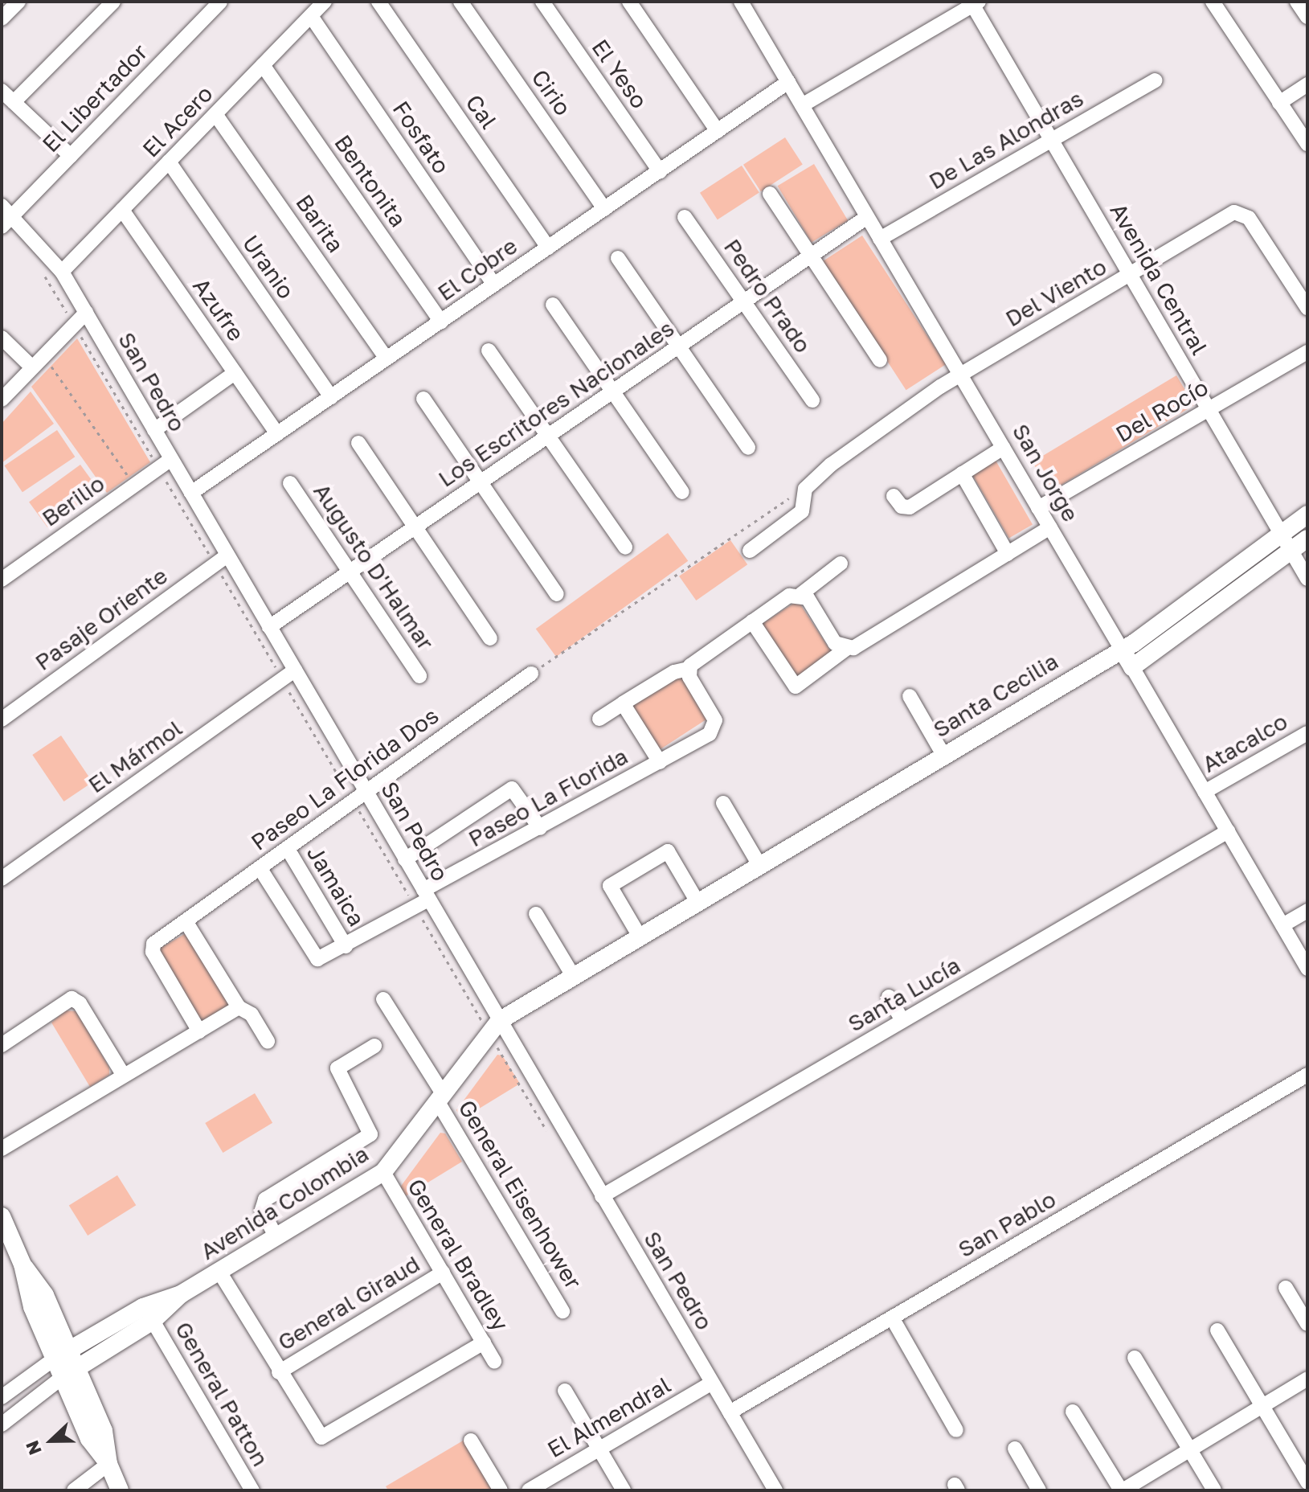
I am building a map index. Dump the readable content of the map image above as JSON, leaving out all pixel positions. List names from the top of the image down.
{
  "streets": {
    "main road": ["San Jorge", "Santa Cecilia", "Avenida Colombia"],
    "street": [
      "El Yeso",
      "Cirio",
      "El Libertador",
      "Cal",
      "El Acero",
      "Fosfato",
      "De Las Alondras",
      "Bentonita",
      "Barita",
      "Uranio",
      "El Cobre",
      "Avenida Central",
      "Del Viento",
      "Pedro Prado",
      "Azufre",
      "San Pedro",
      "Los Escritores Nacionales",
      "Del Rocío",
      "Berilio",
      "Augusto D'Halmar",
      "Pasaje Oriente",
      "Atacalco",
      "El Mármol",
      "Paseo La Florida Dos",
      "Paseo La Florida",
      "Jamaica",
      "Santa Lucía",
      "General Eisenhower",
      "San Pablo",
      "General Bradley",
      "General Giraud",
      "General Patton",
      "El Almendral"
    ]
  },
  "crossings": [
    ["El Yeso", "El Cobre"],
    ["Cirio", "El Cobre"],
    ["El Libertador", "San Pedro"],
    ["Cal", "El Cobre"],
    ["El Acero", "Fosfato"],
    ["El Acero", "Bentonita"],
    ["El Acero", "Barita"],
    ["El Acero", "Uranio"],
    ["El Acero", "Azufre"],
    ["El Acero", "San Pedro"],
    ["Fosfato", "El Cobre"],
    ["De Las Alondras", "Avenida Central"],
    ["De Las Alondras", "San Jorge"],
    ["Bentonita", "El Cobre"],
    ["Barita", "El Cobre"],
    ["Uranio", "El Cobre"],
    ["El Cobre", "Azufre"],
    ["El Cobre", "San Pedro"],
    ["El Cobre", "San Jorge"],
    ["Avenida Central", "Del Viento"],
    ["Avenida Central", "Del Rocío"],
    ["Avenida Central", "Santa Cecilia"],
    ["Del Viento", "San Jorge"],
    ["Pedro Prado", "Los Escritores Nacionales"],
    ["San Pedro", "Los Escritores Nacionales"],
    ["San Pedro", "Berilio"],
    ["San Pedro", "Pasaje Oriente"],
    ["San Pedro", "Santa Cecilia"],
    ["San Pedro", "El Mármol"],
    ["San Pedro", "Paseo La Florida Dos"],
    ["San Pedro", "Paseo La Florida"],
    ["San Pedro", "Santa Lucía"],
    ["San Pedro", "Avenida Colombia"],
    ["San Pedro", "San Pablo"],
    ["San Pedro", "El Almendral"],
    ["Los Escritores Nacionales", "San Jorge"],
    ["Los Escritores Nacionales", "Augusto D'Halmar"],
    ["Del Rocío", "San Jorge"],
    ["San Jorge", "Santa Cecilia"],
    ["San Jorge", "Atacalco"],
    ["San Jorge", "Santa Lucía"],
    ["Santa Cecilia", "Avenida Colombia"],
    ["Paseo La Florida Dos", "Paseo La Florida"],
    ["Paseo La Florida Dos", "Jamaica"],
    ["Paseo La Florida", "Jamaica"],
    ["General Eisenhower", "Avenida Colombia"],
    ["Avenida Colombia", "General Bradley"],
    ["Avenida Colombia", "General Patton"],
    ["General Bradley", "General Giraud"]
  ],
  "north": "left"
}
